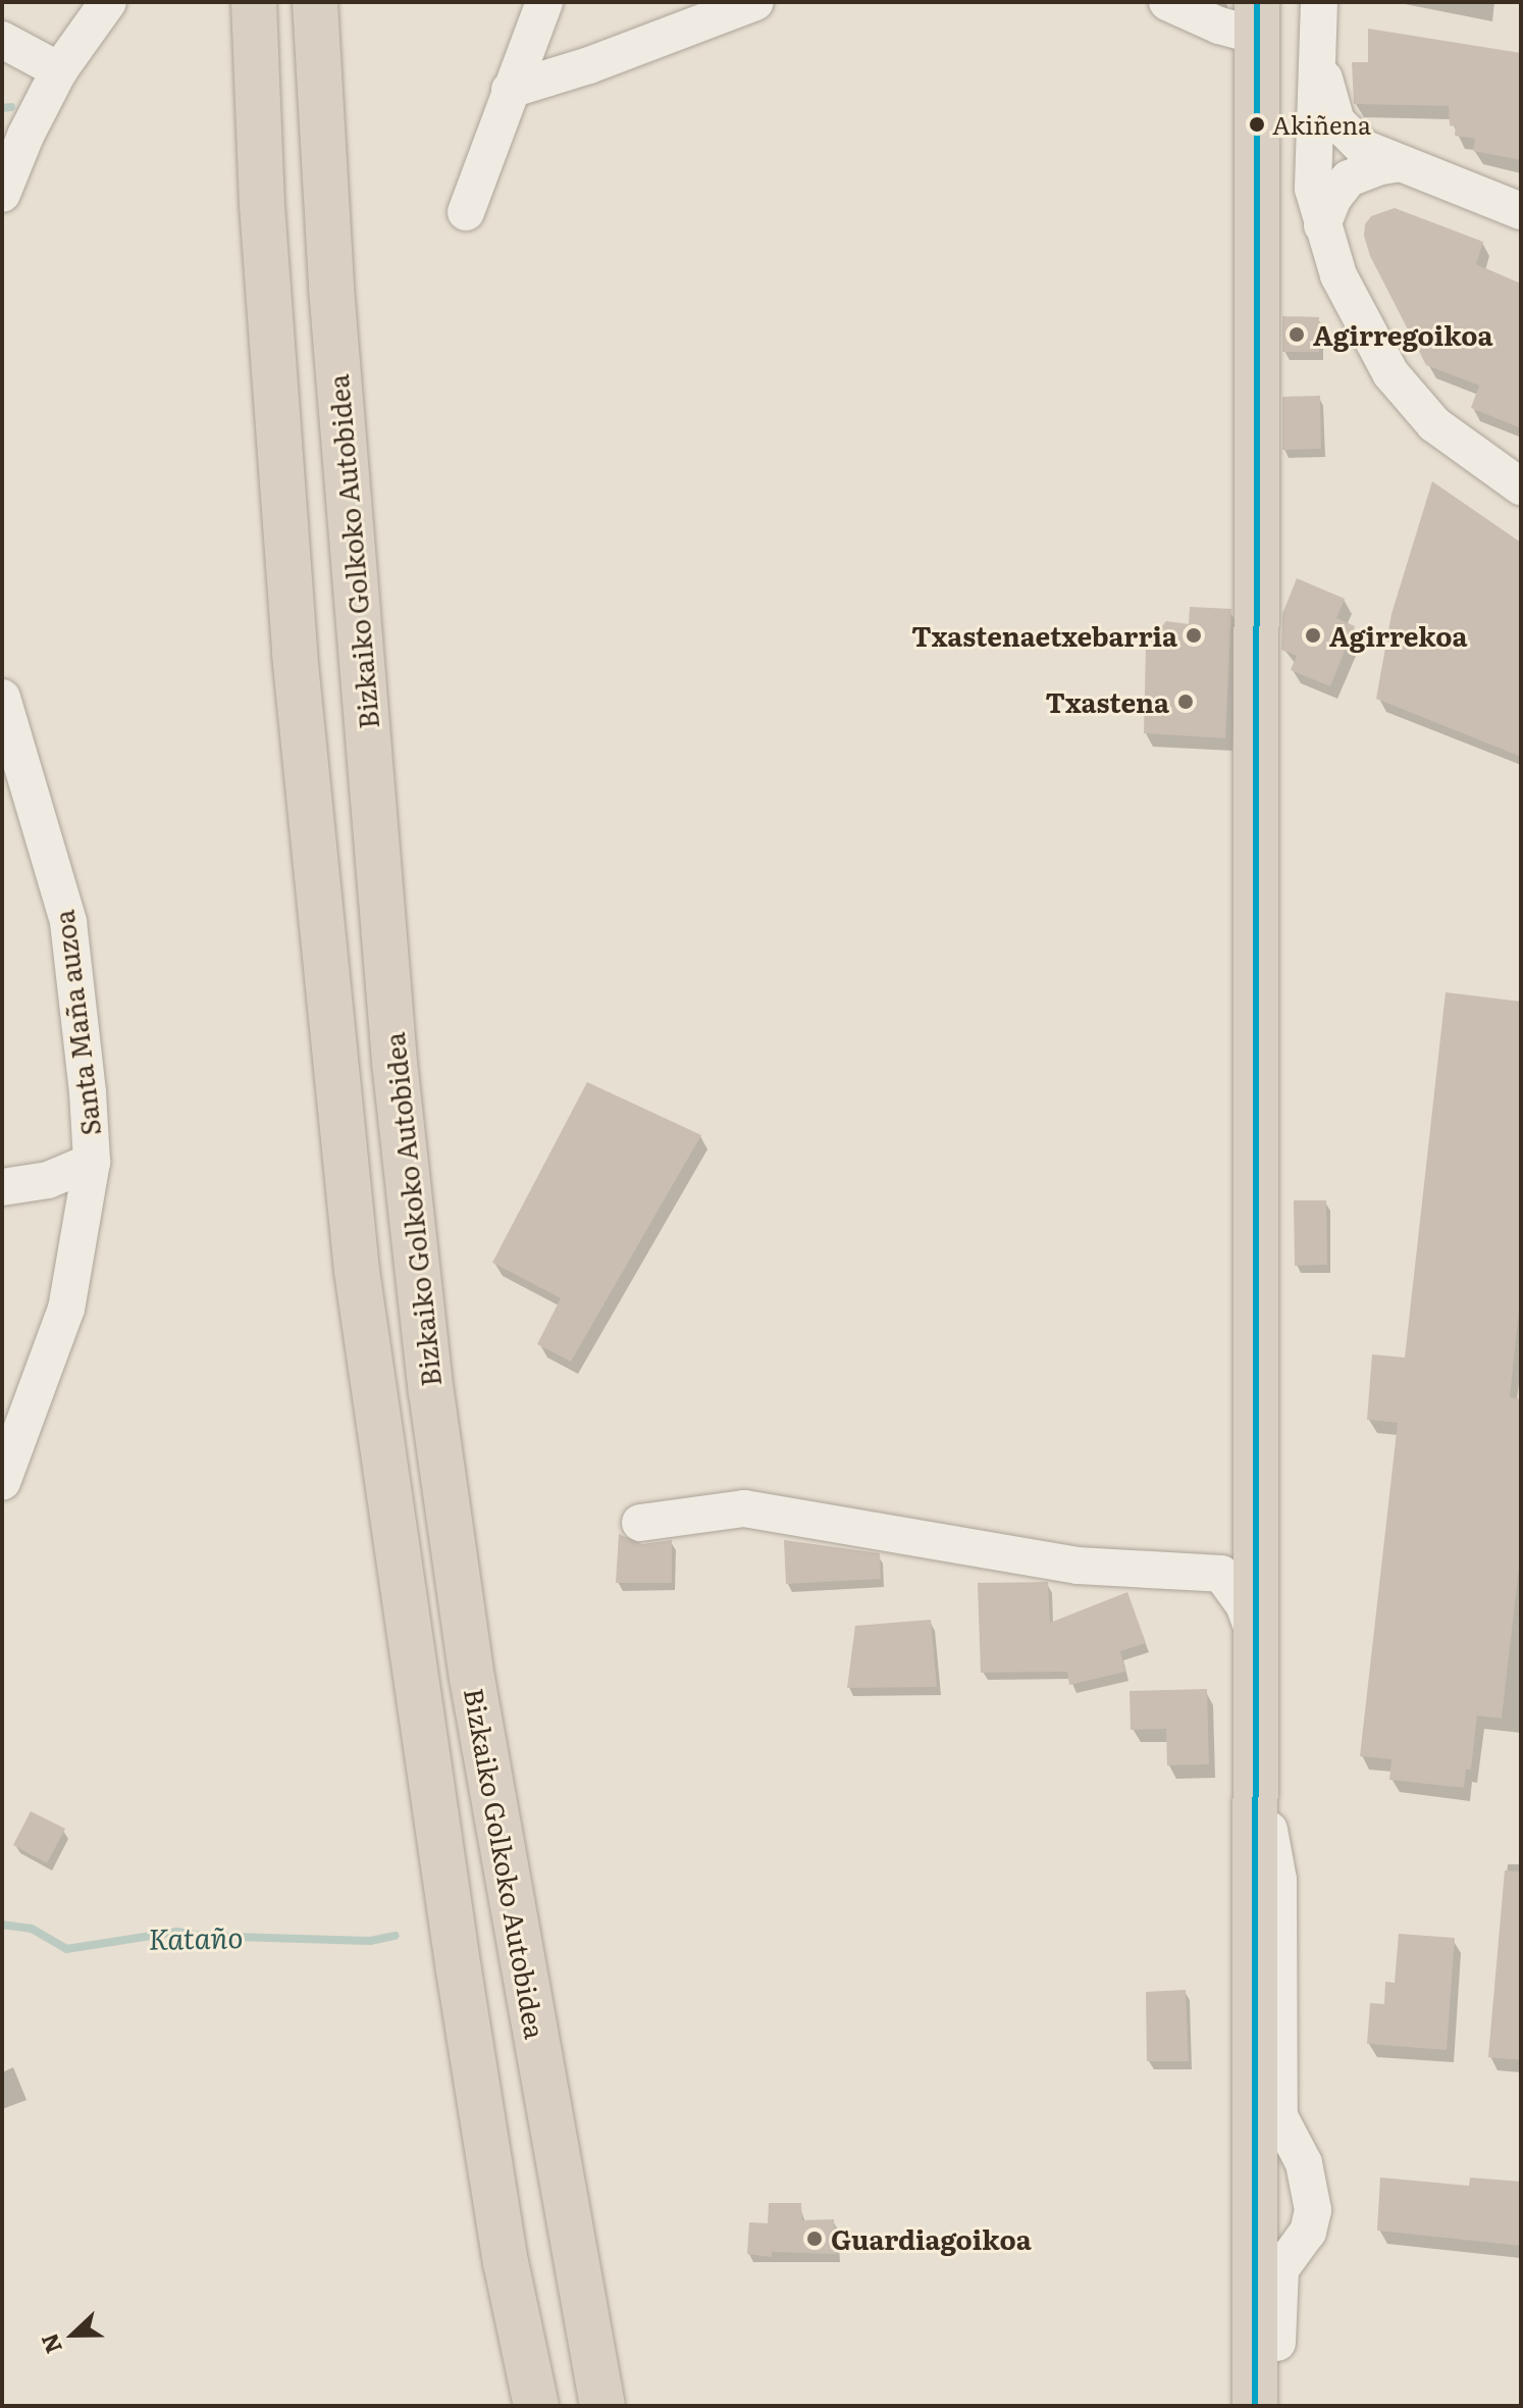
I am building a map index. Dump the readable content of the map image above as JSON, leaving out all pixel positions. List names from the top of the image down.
{
  "streets": {
    "highway": ["Bizkaiko Golkoko Autobidea"],
    "street": ["Santa Maña auzoa"]
  },
  "water": ["Kataño"],
  "places": [
    "Akiñena",
    "Agirregoikoa",
    "Txastenaetxebarria",
    "Agirrekoa",
    "Txastena",
    "Guardiagoikoa"
  ],
  "north": "left"
}
